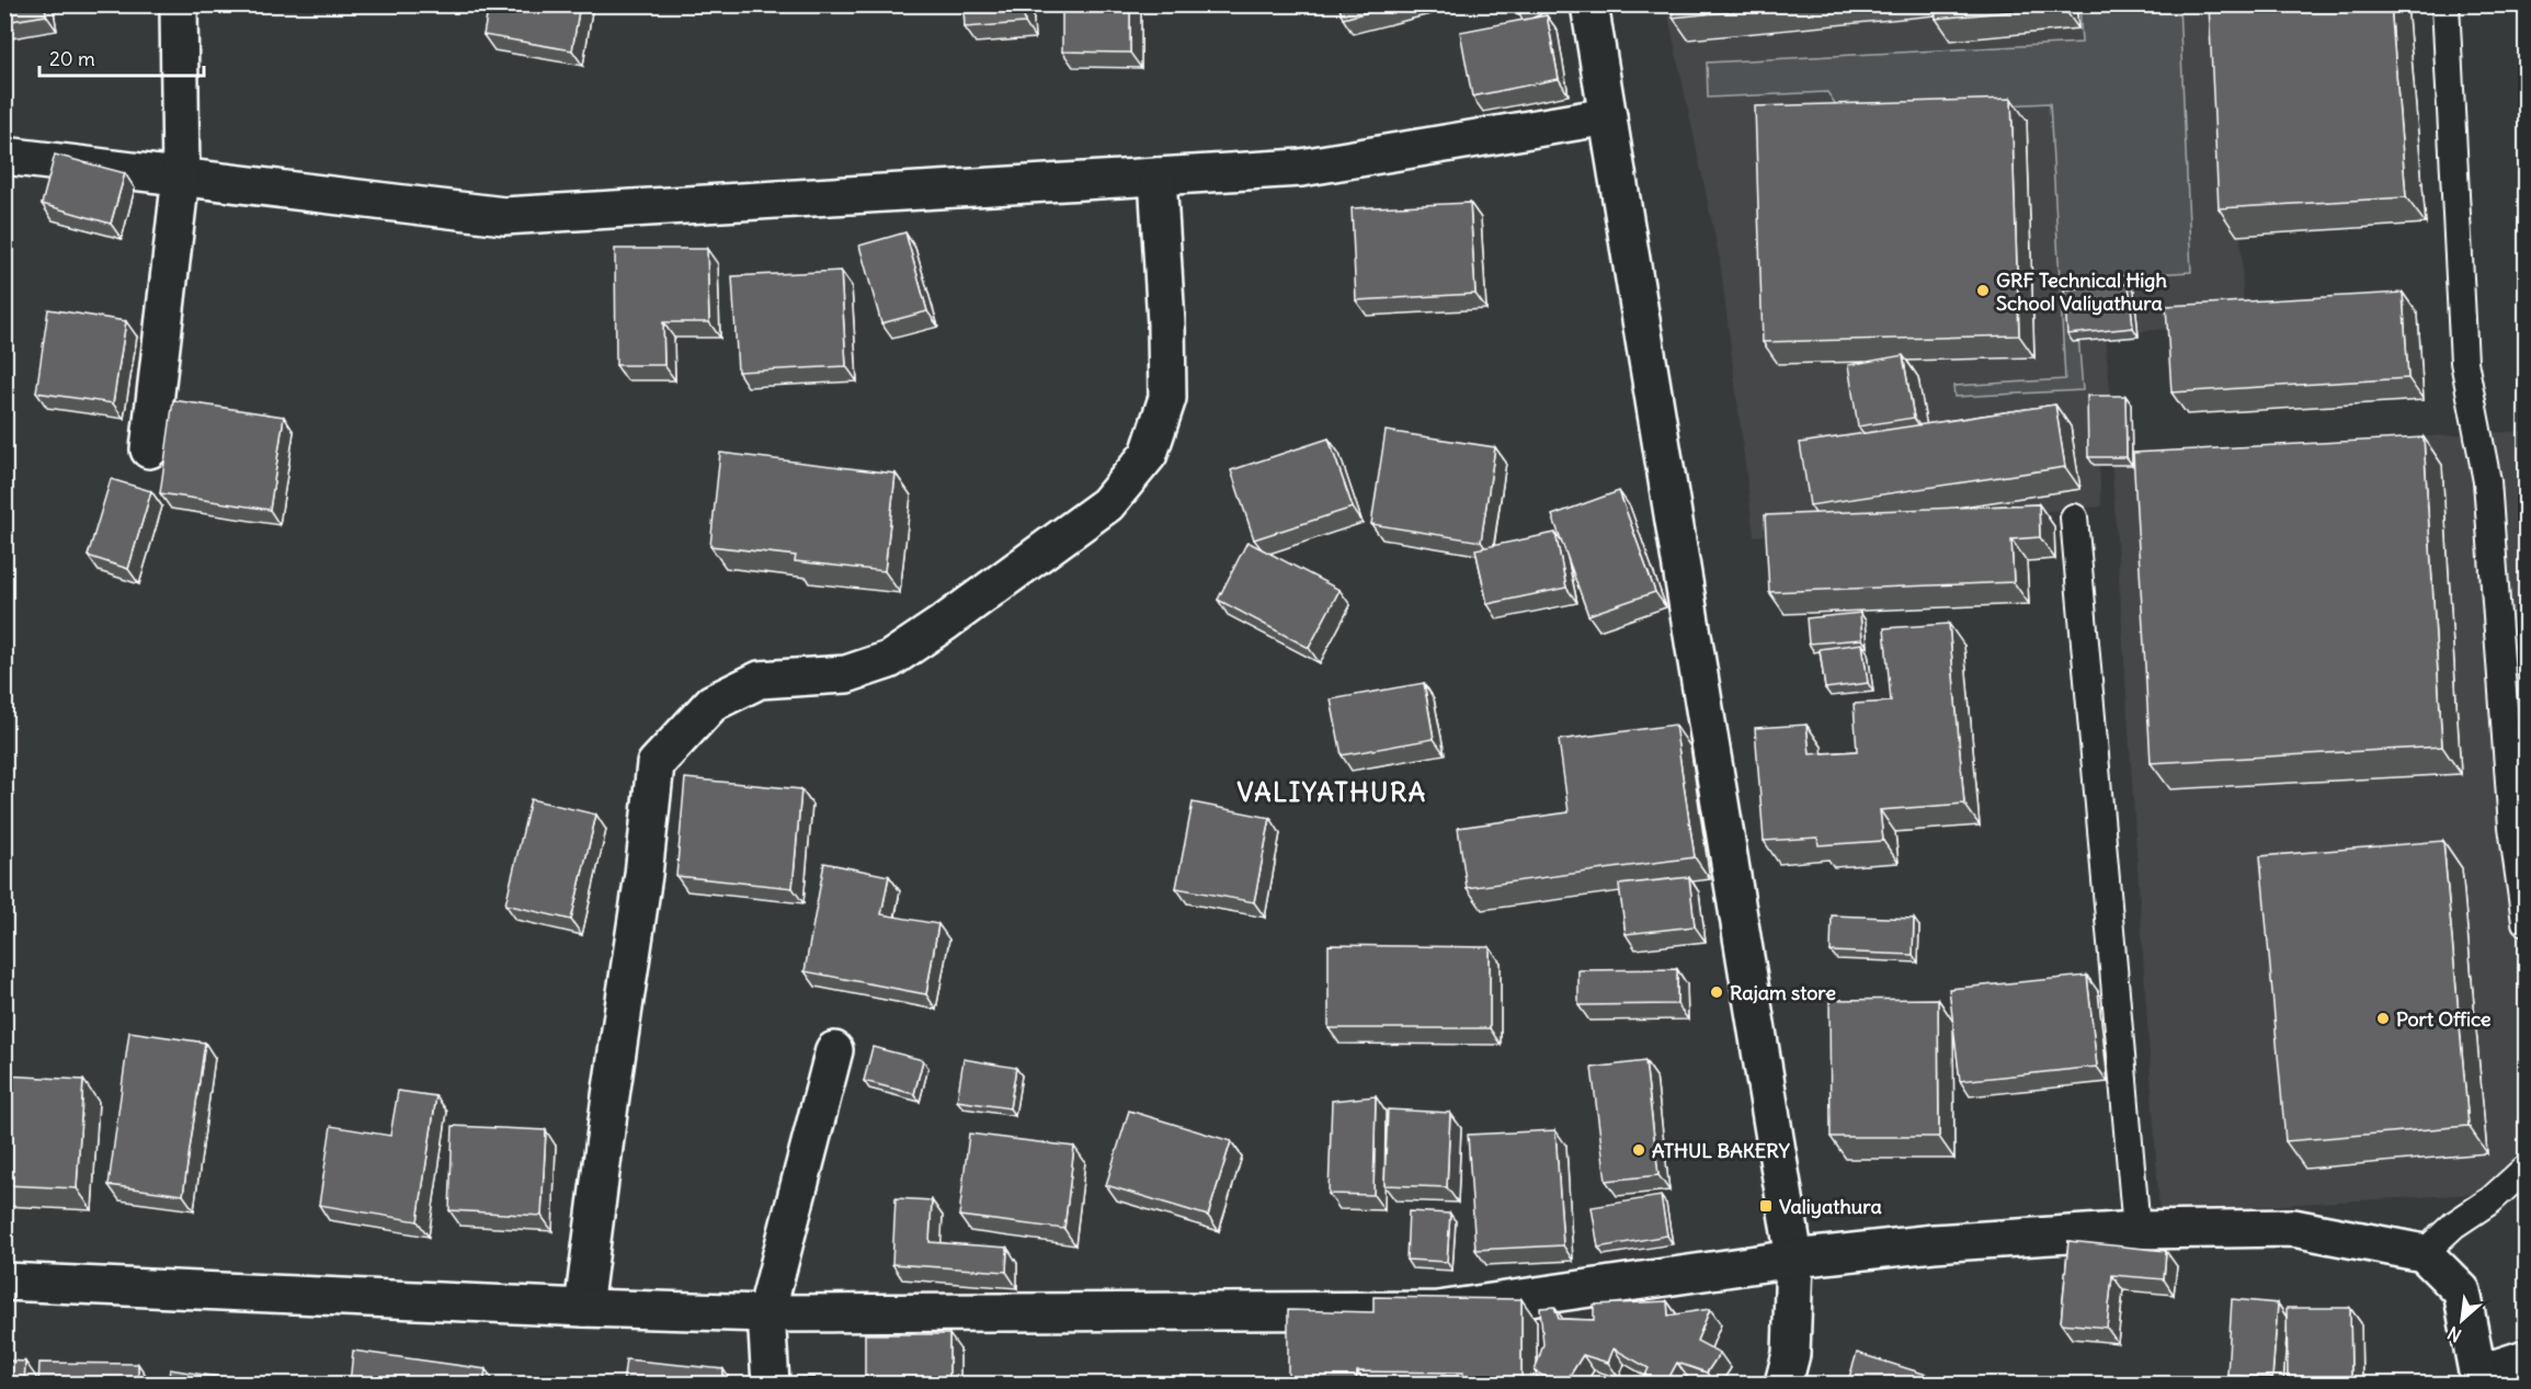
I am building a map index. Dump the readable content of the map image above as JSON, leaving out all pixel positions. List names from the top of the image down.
{
  "districts": ["VALIYATHURA"],
  "places": {
    "other": [
      "GRF Technical High School Valiyathura",
      "Rajam store",
      "Port Office",
      "ATHUL BAKERY"
    ],
    "transit": ["Valiyathura"]
  },
  "scale_bar": "20 m",
  "north": "bottom left"
}
